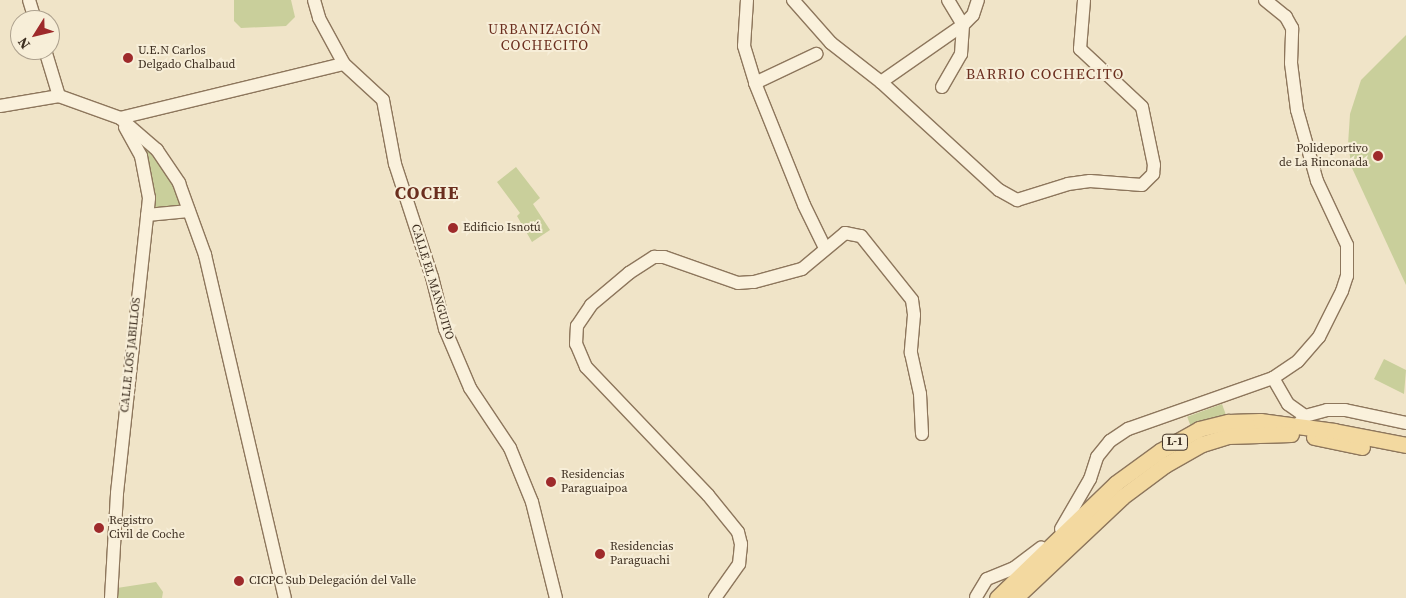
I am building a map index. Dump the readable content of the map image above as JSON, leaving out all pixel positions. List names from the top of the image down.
{
  "streets": {
    "main road": ["L-1"],
    "street": ["CALLE EL MANGUITO", "CALLE LOS JABILLOS"]
  },
  "districts": ["URBANIZACIÓN COCHECITO", "BARRIO COCHECITO", "COCHE"],
  "places": [
    "U.E.N Carlos Delgado Chalbaud",
    "Polideportivo de La Rinconada",
    "Edificio Isnotú",
    "Residencias Paraguaipoa",
    "Registro Civil de Coche",
    "Residencias Paraguachi",
    "CICPC Sub Delegación del Valle"
  ],
  "north": "bottom left"
}
